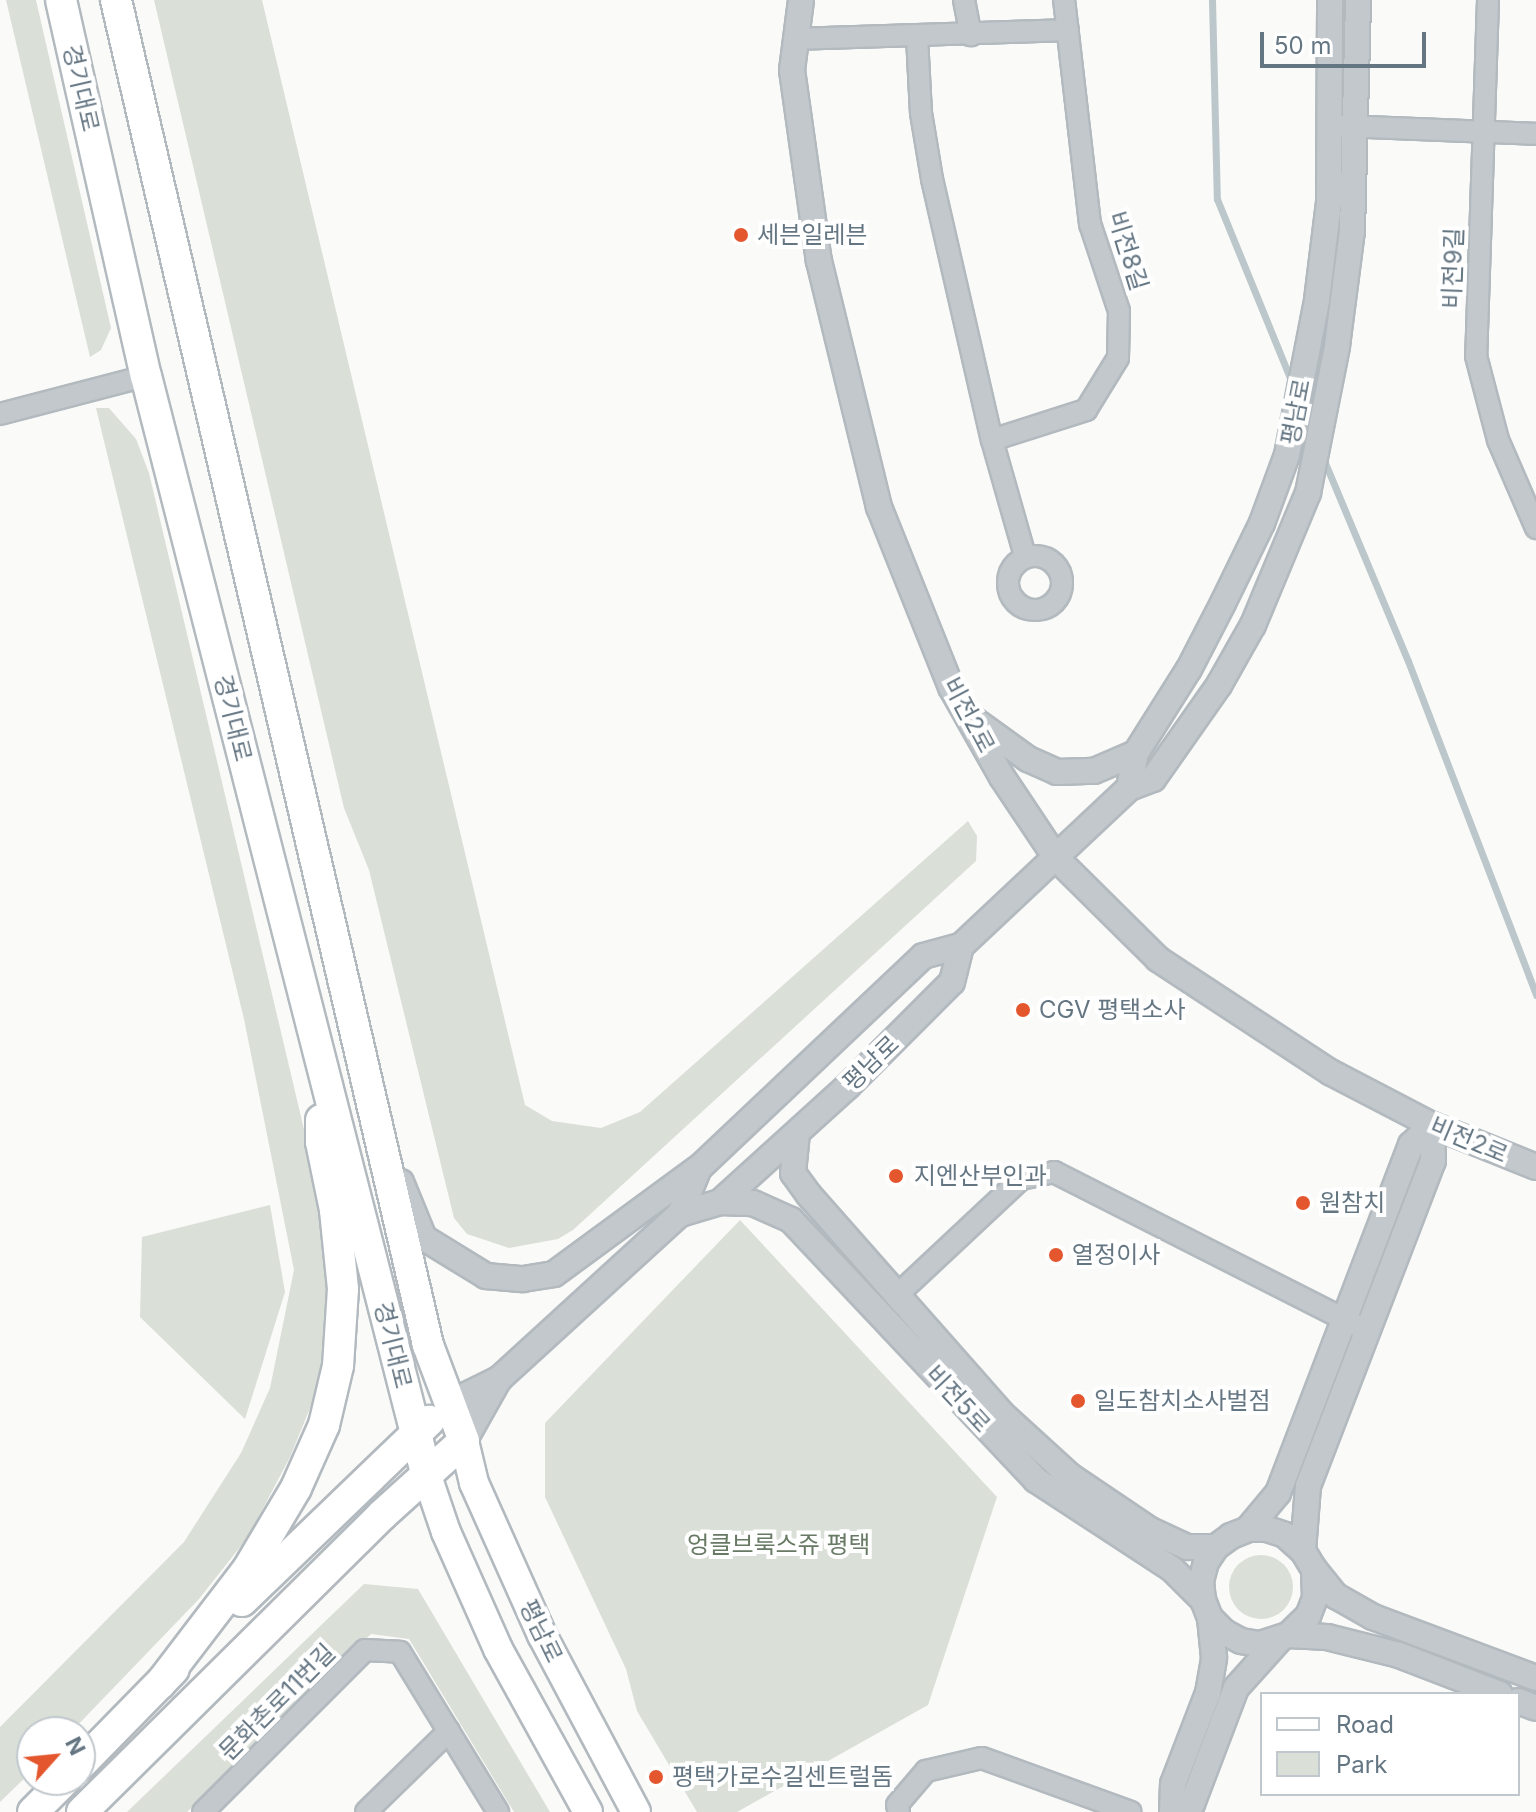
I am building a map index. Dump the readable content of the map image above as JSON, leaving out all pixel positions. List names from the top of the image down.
{
  "streets": {
    "main road": ["경기대로", "평남로"],
    "street": [
      "비전8길",
      "비전9길",
      "비전2로",
      "비전5로",
      "문화촌로11번길"
    ]
  },
  "crossings": [
    ["경기대로", "평남로"],
    ["평남로", "비전2로"],
    ["평남로", "비전5로"]
  ],
  "parks": ["엉클브룩스쥬 평택"],
  "places": [
    "세븐일레븐",
    "CGV 평택소사",
    "지엔산부인과",
    "원참치",
    "열정이사",
    "일도참치소사벌점",
    "평택가로수길센트럴돔"
  ],
  "legend": ["Road", "Park"],
  "scale_bar": "50 m",
  "north": "top right"
}
